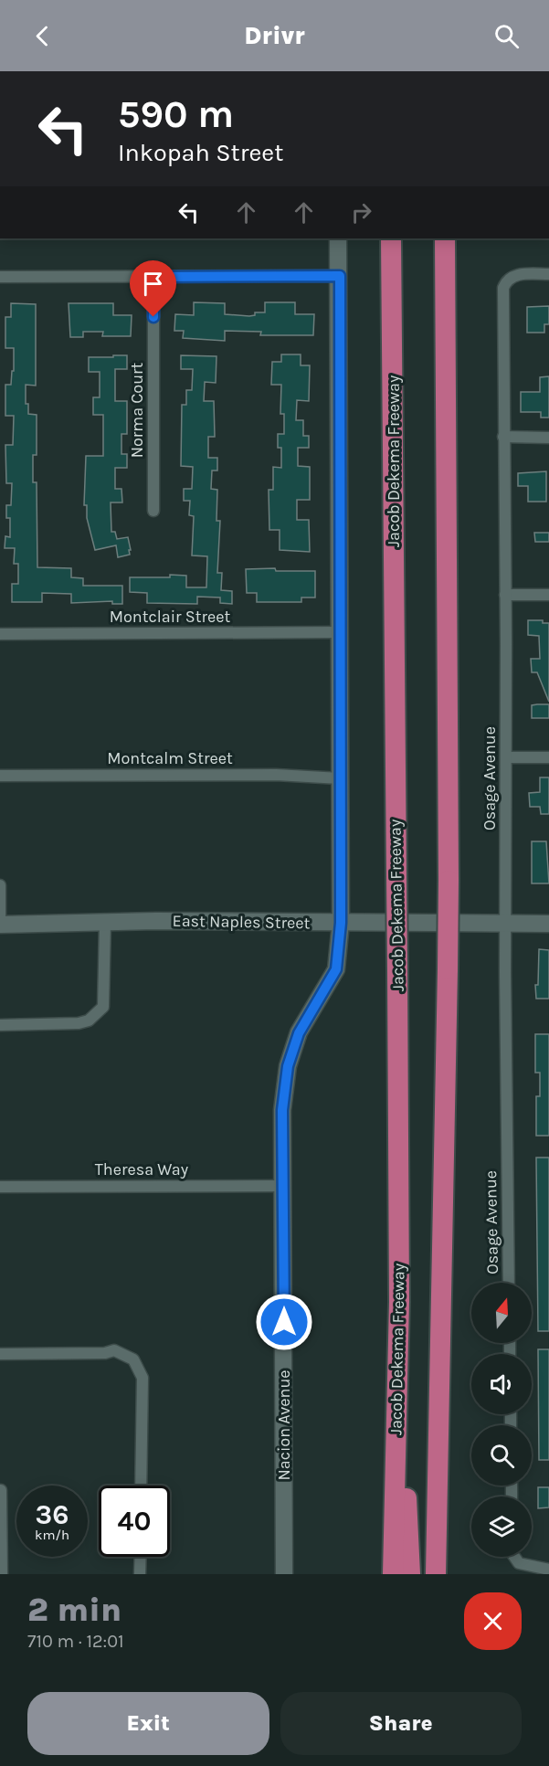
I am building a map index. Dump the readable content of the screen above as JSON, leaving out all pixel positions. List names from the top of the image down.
{
  "streets": {
    "highway": ["Jacob Dekema Freeway"],
    "street": [
      "Norma Court",
      "Montclair Street",
      "Montcalm Street",
      "Osage Avenue",
      "East Naples Street",
      "Theresa Way",
      "Nacion Avenue"
    ]
  },
  "crossings": [
    ["Montclair Street", "Nacion Avenue"],
    ["Montcalm Street", "Nacion Avenue"],
    ["Osage Avenue", "East Naples Street"],
    ["East Naples Street", "Nacion Avenue"],
    ["Theresa Way", "Nacion Avenue"]
  ],
  "north": "top",
  "page": {
    "header": "Drivr",
    "turn": ["590 m", "Inkopah Street"],
    "speed": "36 km/h",
    "limit": "40",
    "heading": ["2 min", "710 m · 12:01"],
    "buttons": ["Exit", "Share"]
  }
}
